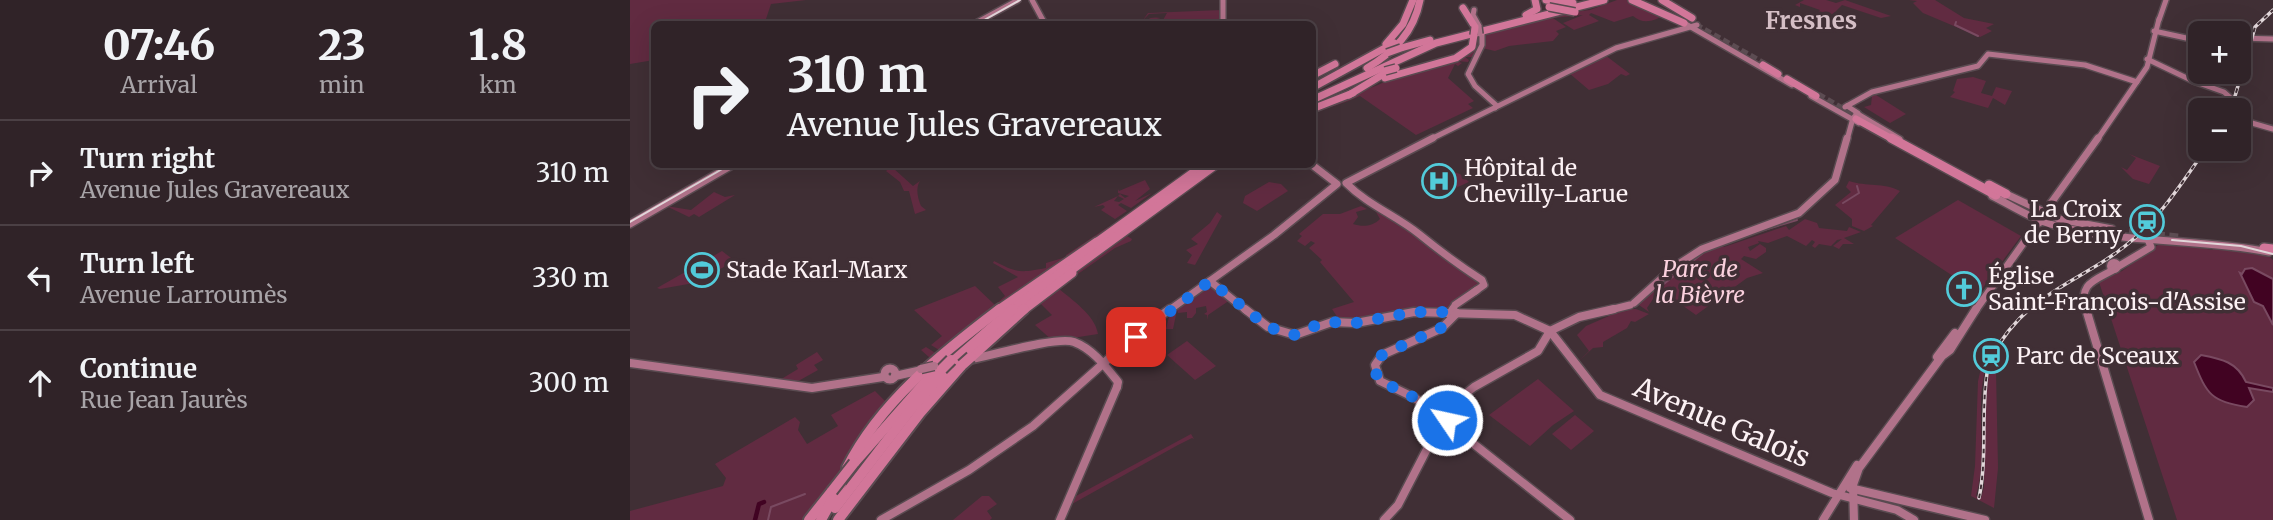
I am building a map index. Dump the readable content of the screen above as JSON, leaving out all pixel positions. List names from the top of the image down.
{
  "streets": {
    "main road": ["Avenue Galois"]
  },
  "districts": ["Fresnes"],
  "parks": ["Parc de la Bièvre"],
  "places": {
    "hospital": ["Hôpital de Chevilly-Larue"],
    "station": ["La Croix de Berny", "Parc de Sceaux"],
    "sports": ["Stade Karl-Marx"],
    "church": ["Église Saint-François-d'Assise"]
  },
  "page": {
    "eta": [
      "07:46",
      "Arrival",
      "23",
      "min",
      "1.8",
      "km"
    ],
    "map_buttons": ["+", "−"],
    "turn": ["310 m", "Avenue Jules Gravereaux"],
    "list": [
      {
        "name": "Turn right",
        "note": "Avenue Jules Gravereaux",
        "value": "310 m"
      },
      {
        "name": "Turn left",
        "note": "Avenue Larroumès",
        "value": "330 m"
      },
      {
        "name": "Continue",
        "note": "Rue Jean Jaurès",
        "value": "300 m"
      }
    ]
  }
}
